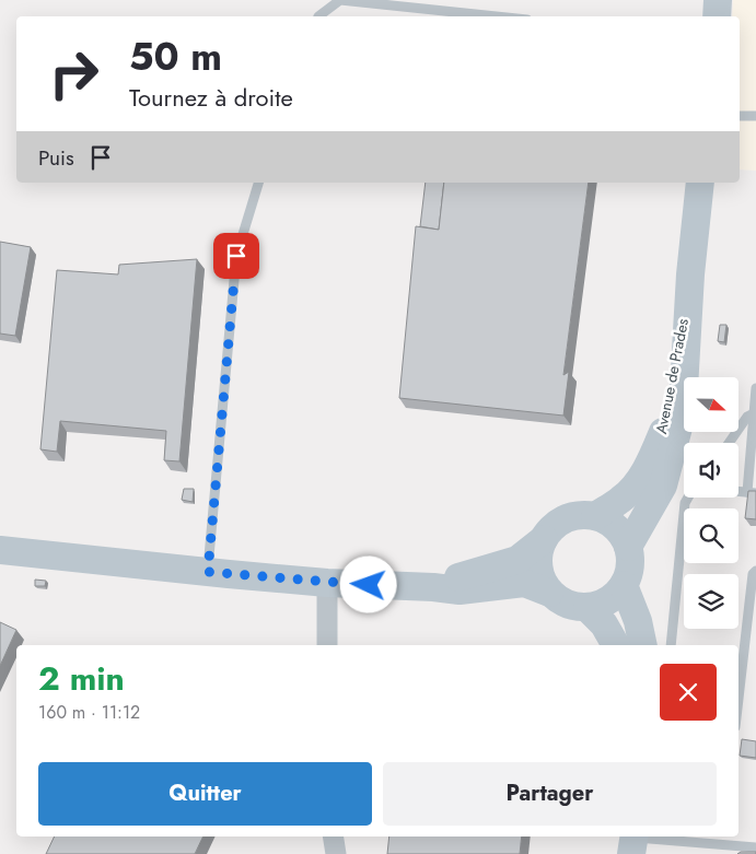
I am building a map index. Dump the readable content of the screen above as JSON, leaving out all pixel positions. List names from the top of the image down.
{
  "streets": {
    "main road": ["Avenue de Prades"]
  },
  "north": "right",
  "page": {
    "turn": ["50 m", "Tournez à droite"],
    "then": "Puis",
    "heading": ["2 min", "160 m · 11:12"],
    "buttons": ["Quitter", "Partager"]
  }
}
